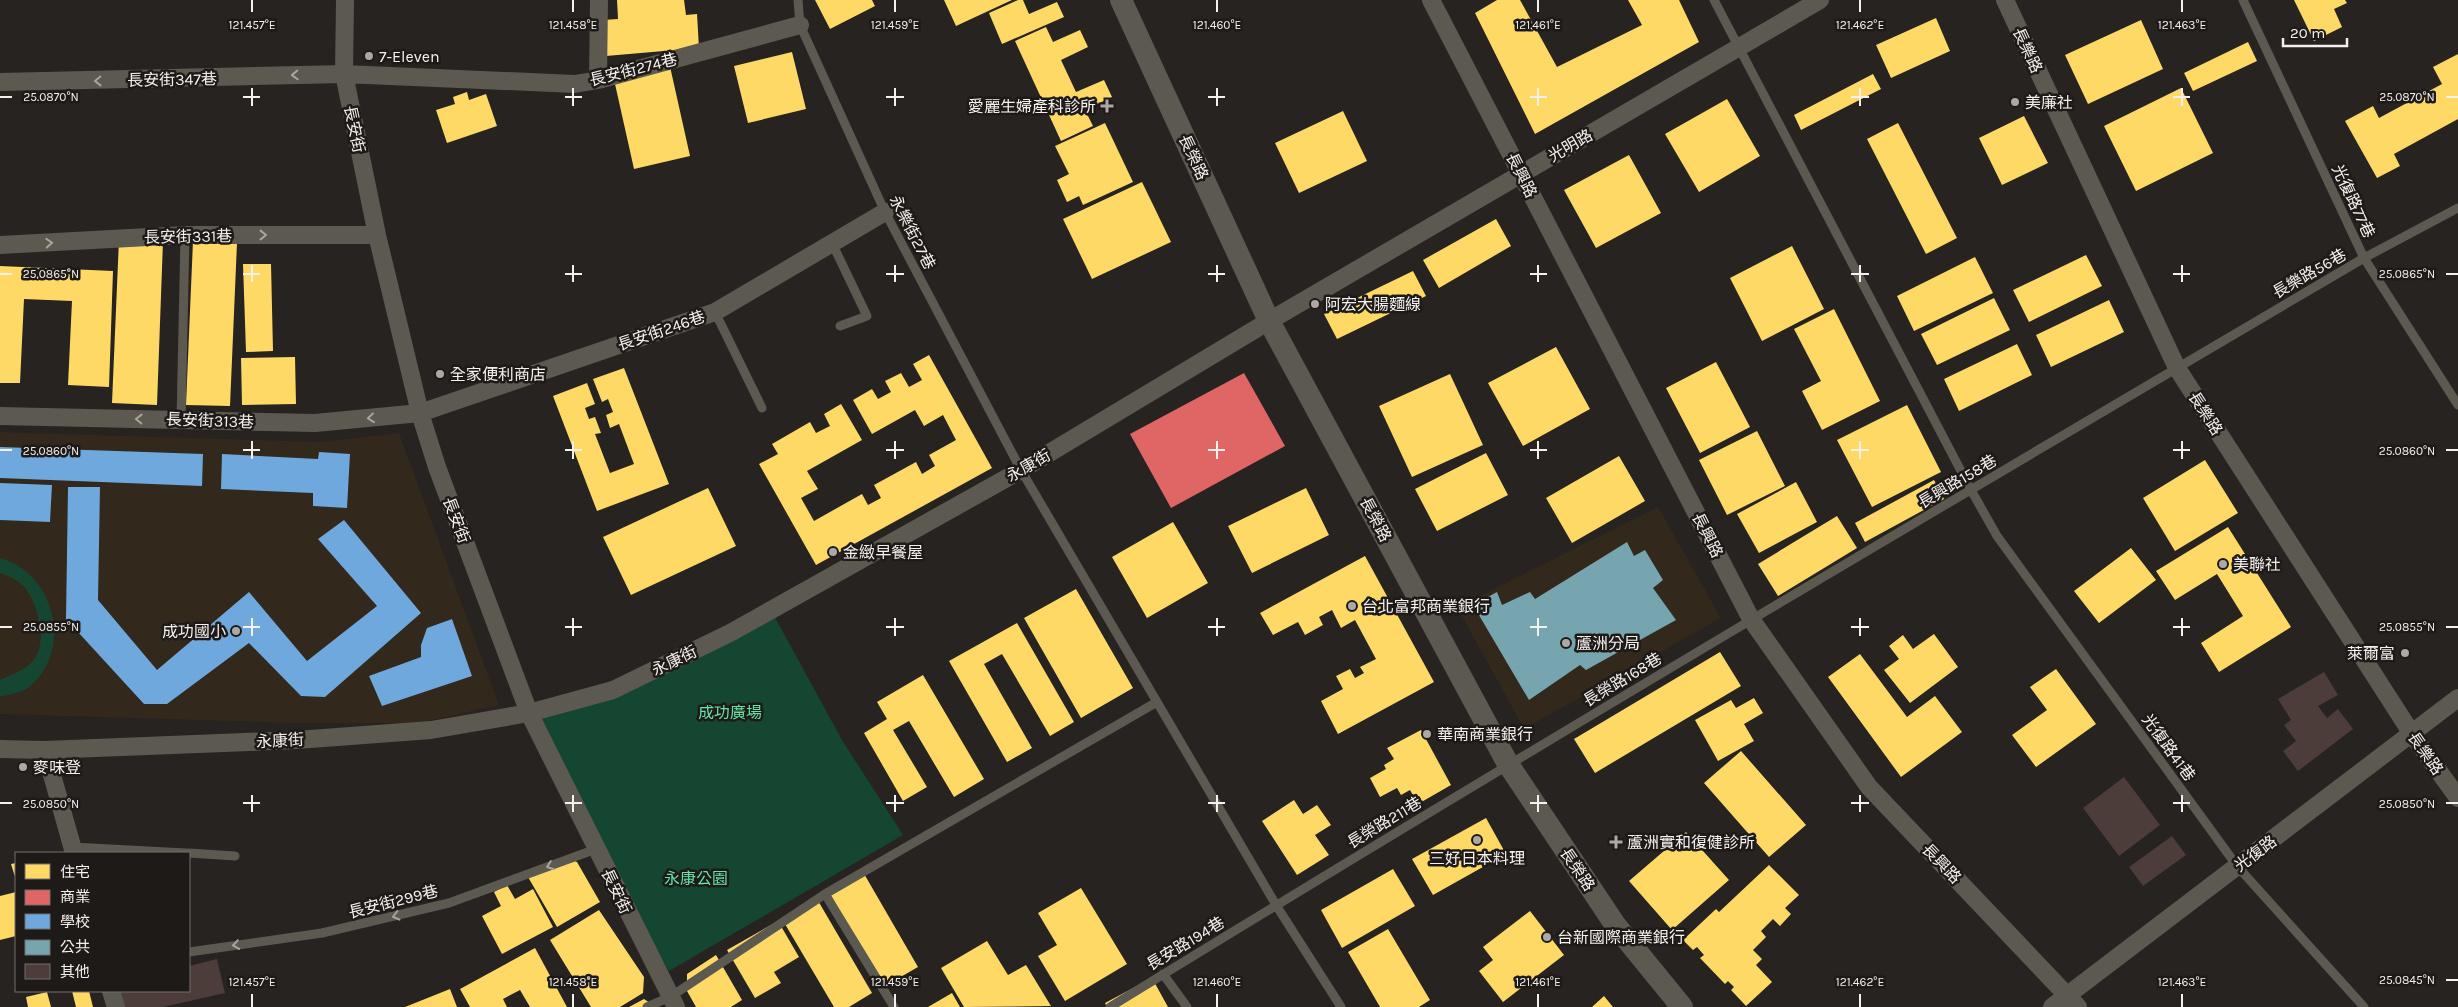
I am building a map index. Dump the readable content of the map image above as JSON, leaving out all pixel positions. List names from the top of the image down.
{
  "streets": {
    "street": [
      "長樂路",
      "長安街274巷",
      "長安街347巷",
      "長安街",
      "光明路",
      "長榮路",
      "長興路",
      "長安街331巷",
      "長安街246巷",
      "長安街313巷",
      "永康街",
      "光復路"
    ],
    "lane": [
      "光復路77巷",
      "永樂街27巷",
      "長樂路56巷",
      "長興路158巷",
      "長榮路168巷",
      "光復路41巷",
      "長榮路211巷",
      "長安街299巷",
      "長安路194巷"
    ]
  },
  "crossings": [
    ["長樂路", "長樂路56巷"],
    ["長樂路", "長興路158巷"],
    ["長樂路", "光復路"],
    ["長安街274巷", "長安街347巷"],
    ["長安街274巷", "長安街"],
    ["長安街274巷", "永樂街27巷"],
    ["長安街347巷", "長安街"],
    ["長安街", "長安街331巷"],
    ["長安街", "長安街246巷"],
    ["長安街", "長安街313巷"],
    ["長安街", "永康街"],
    ["長安街", "長安街299巷"],
    ["光明路", "長榮路"],
    ["光明路", "長興路"],
    ["光明路", "永康街"],
    ["光明路", "光復路41巷"],
    ["長榮路", "永康街"],
    ["長榮路", "長榮路168巷"],
    ["長榮路", "長榮路211巷"],
    ["長興路", "長興路158巷"],
    ["長興路", "長榮路168巷"],
    ["長興路", "光復路"],
    ["光復路77巷", "長樂路56巷"],
    ["永樂街27巷", "長安街246巷"],
    ["永樂街27巷", "永康街"],
    ["永樂街27巷", "長榮路211巷"],
    ["永樂街27巷", "長安路194巷"],
    ["長樂路56巷", "長興路158巷"],
    ["長安街246巷", "長安街313巷"],
    ["長興路158巷", "長榮路168巷"],
    ["長興路158巷", "光復路41巷"],
    ["長榮路168巷", "長榮路211巷"],
    ["光復路41巷", "光復路"],
    ["長榮路211巷", "長安路194巷"]
  ],
  "one_way": [
    "長安街347巷",
    "長安街331巷",
    "長安街313巷",
    "長安街299巷"
  ],
  "parks": ["成功廣場", "永康公園"],
  "places": {
    "other": [
      "7-Eleven",
      "美廉社",
      "阿宏大腸麵線",
      "全家便利商店",
      "金緻早餐屋",
      "美聯社",
      "台北富邦商業銀行",
      "成功國小",
      "蘆洲分局",
      "萊爾富",
      "華南商業銀行",
      "麥味登",
      "三好日本料理",
      "台新國際商業銀行"
    ],
    "health": ["愛麗生婦產科診所", "蘆洲實和復健診所"]
  },
  "legend": [
    "住宅",
    "商業",
    "學校",
    "公共",
    "其他"
  ],
  "scale_bar": "20 m",
  "coordinates": [
    "121.457°E",
    "121.458°E",
    "121.459°E",
    "121.460°E",
    "121.461°E",
    "121.462°E",
    "121.463°E",
    "25.0870°N",
    "25.0865°N",
    "25.0860°N",
    "25.0855°N",
    "25.0850°N",
    "25.0845°N"
  ]
}
